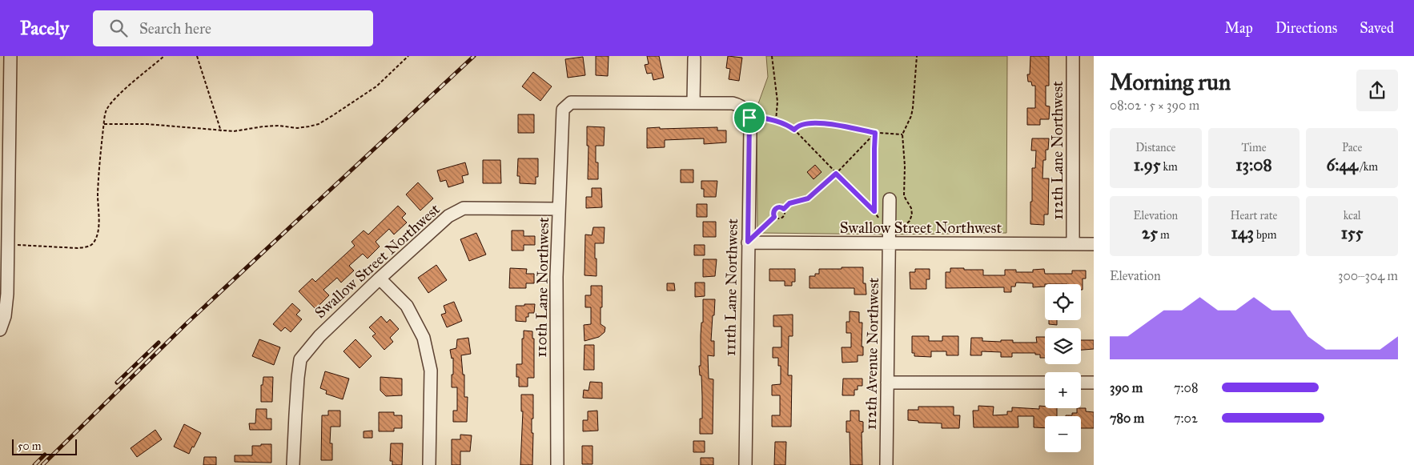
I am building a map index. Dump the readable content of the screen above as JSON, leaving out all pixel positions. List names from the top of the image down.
{
  "streets": {
    "street": [
      "112th Lane Northwest",
      "Swallow Street Northwest",
      "110th Lane Northwest",
      "111th Lane Northwest",
      "112th Avenue Northwest"
    ]
  },
  "crossings": [
    ["112th Lane Northwest", "Swallow Street Northwest"],
    ["Swallow Street Northwest", "110th Lane Northwest"],
    ["Swallow Street Northwest", "111th Lane Northwest"],
    ["Swallow Street Northwest", "112th Avenue Northwest"]
  ],
  "scale_bar": "50 m",
  "page": {
    "header": "Pacely",
    "search": "Search here",
    "nav": ["Map", "Directions", "Saved"],
    "heading": ["Morning run", "08:02 · 5 × 390 m"],
    "stats": [
      ["Distance", "1.95 km"],
      ["Time", "13:08"],
      ["Pace", "6:44 /km"],
      ["Elevation", "25 m"],
      ["Heart rate", "143 bpm"],
      ["kcal", "155"]
    ],
    "chart": ["Elevation", "300–304 m"],
    "map_buttons": ["+", "−"],
    "list": [
      {
        "name": "390 m",
        "note": "7:08"
      },
      {
        "name": "780 m",
        "note": "7:02"
      }
    ],
    "scale": "50 m"
  }
}
